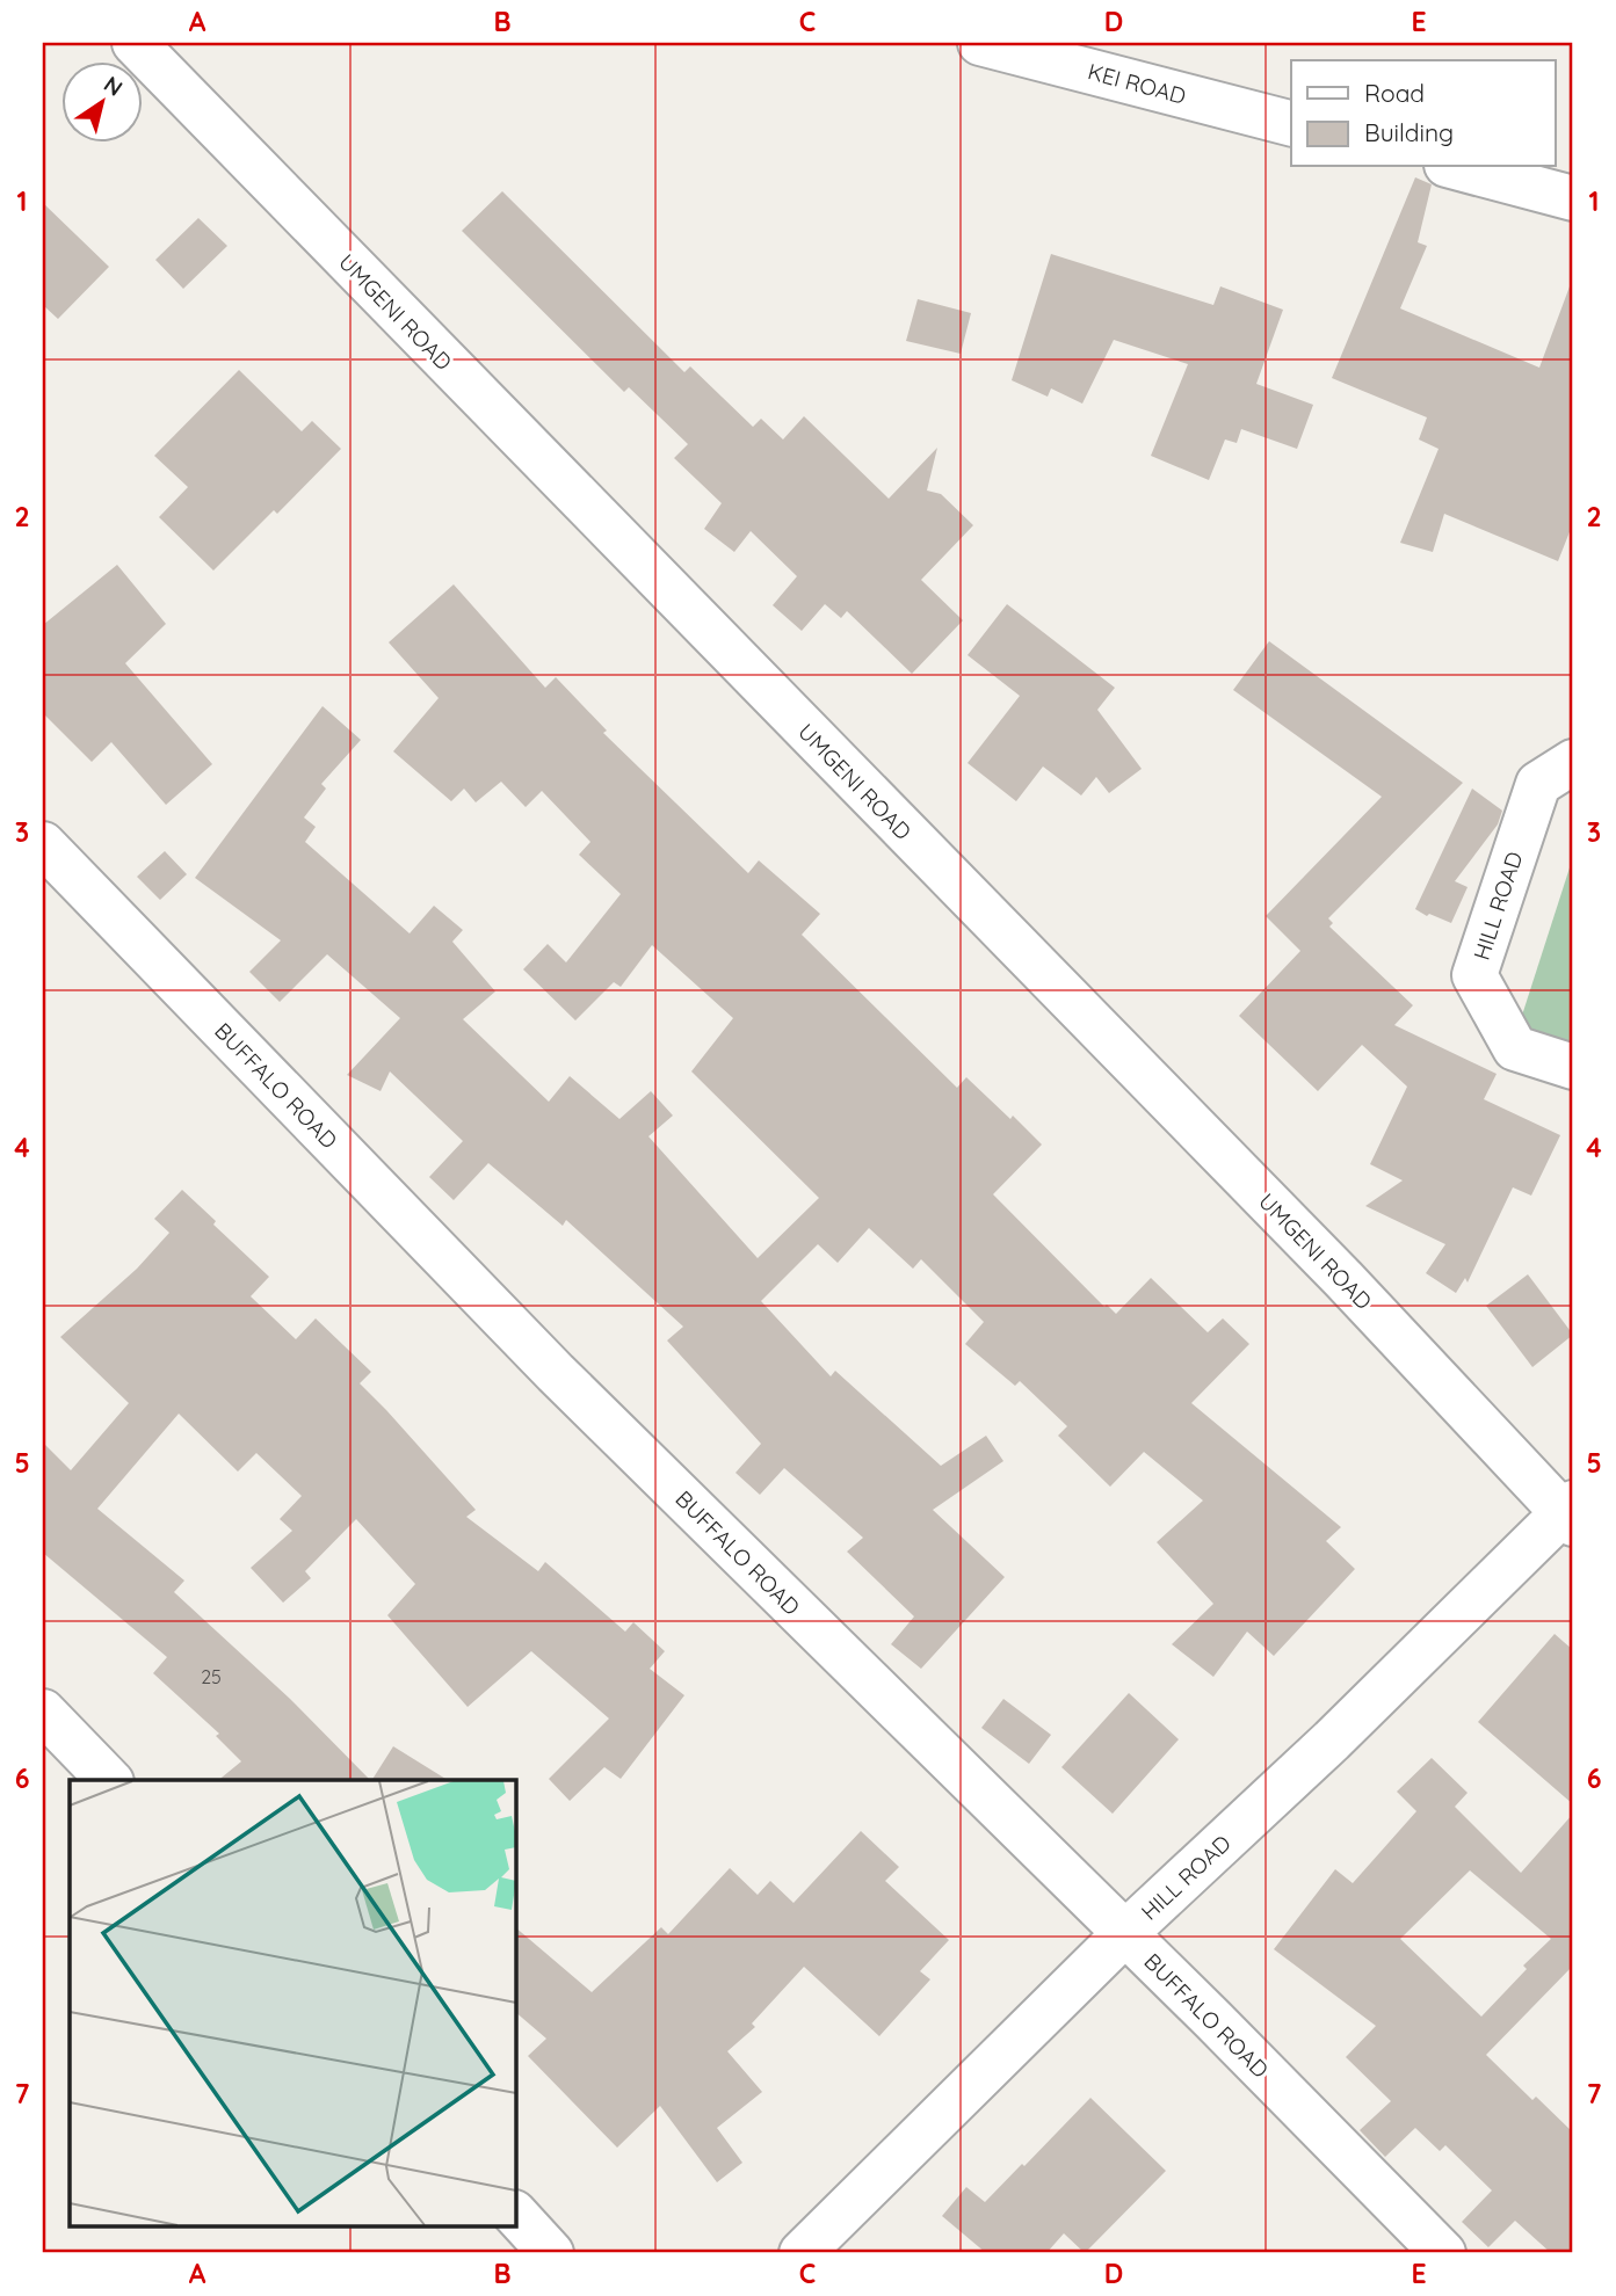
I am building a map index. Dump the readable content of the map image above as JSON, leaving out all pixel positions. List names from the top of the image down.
{
  "streets": {
    "street": [
      "KEI ROAD",
      "UMGENI ROAD",
      "HILL ROAD",
      "BUFFALO ROAD"
    ]
  },
  "crossings": [
    ["UMGENI ROAD", "HILL ROAD"],
    ["HILL ROAD", "BUFFALO ROAD"]
  ],
  "house_numbers": ["25"],
  "legend": ["Road", "Building"],
  "north": "top right",
  "grid": {
    "columns": [
      "A",
      "B",
      "C",
      "D",
      "E"
    ],
    "rows": [
      "1",
      "2",
      "3",
      "4",
      "5",
      "6",
      "7"
    ]
  }
}
